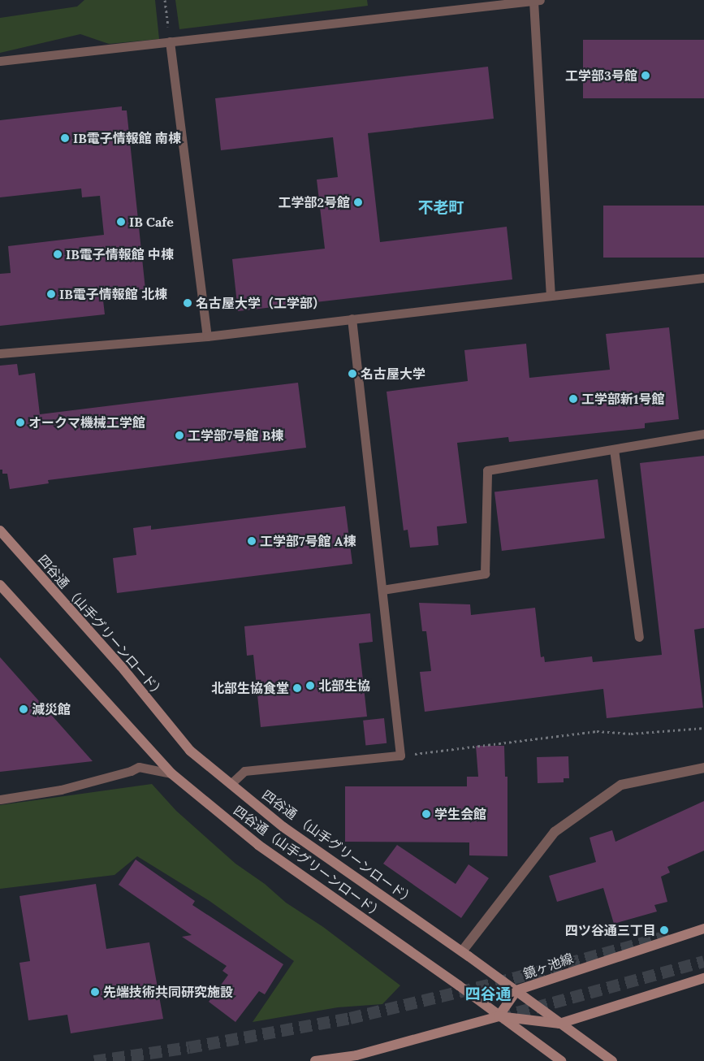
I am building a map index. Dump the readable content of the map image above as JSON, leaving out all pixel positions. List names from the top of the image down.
{
  "streets": {
    "street": ["四谷通 （山手グリーンロード）", "四谷通（山手グリーンロード）", "鏡ヶ池線"]
  },
  "crossings": [
    ["四谷通 （山手グリーンロード）", "鏡ヶ池線"],
    ["四谷通（山手グリーンロード）", "鏡ヶ池線"]
  ],
  "districts": ["不老町", "四谷通"],
  "places": [
    "工学部3号館",
    "IB電子情報館 南棟",
    "工学部2号館",
    "IB Cafe",
    "IB電子情報館 中棟",
    "IB電子情報館 北棟",
    "名古屋大学（工学部）",
    "名古屋大学",
    "工学部新1号館",
    "オークマ機械工学館",
    "工学部7号館 B棟",
    "工学部7号館 A棟",
    "北部生協",
    "北部生協食堂",
    "減災館",
    "学生会館",
    "四ツ谷通三丁目",
    "先端技術共同研究施設"
  ]
}
